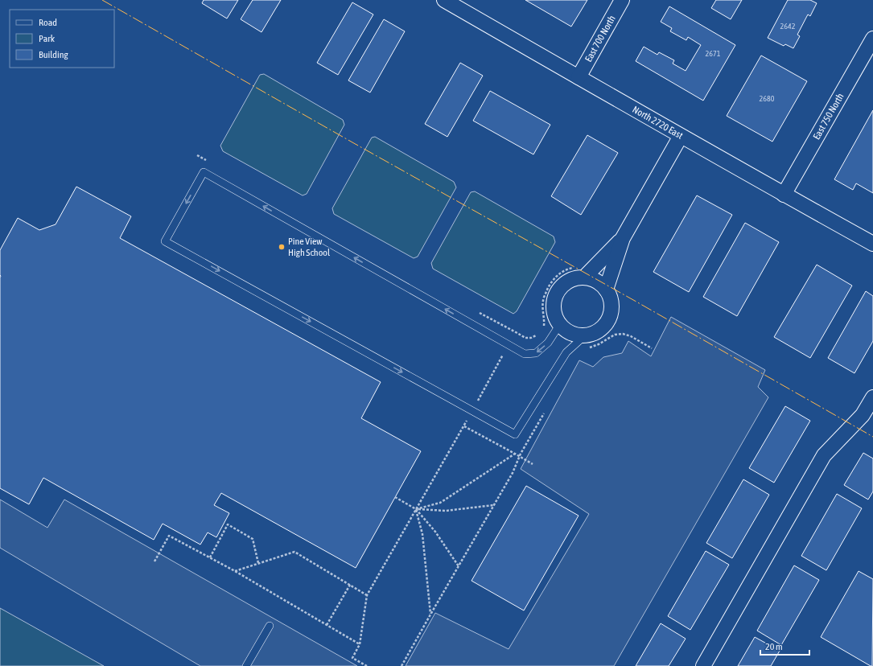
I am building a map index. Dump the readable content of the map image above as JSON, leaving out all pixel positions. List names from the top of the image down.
{
  "streets": {
    "street": ["East 700 North", "East 750 North", "North 2720 East"]
  },
  "crossings": [
    ["East 700 North", "North 2720 East"],
    ["East 750 North", "North 2720 East"]
  ],
  "places": ["Pine View High School"],
  "house_numbers": ["2642", "2671", "2680"],
  "legend": ["Road", "Park", "Building"],
  "scale_bar": "20 m"
}
